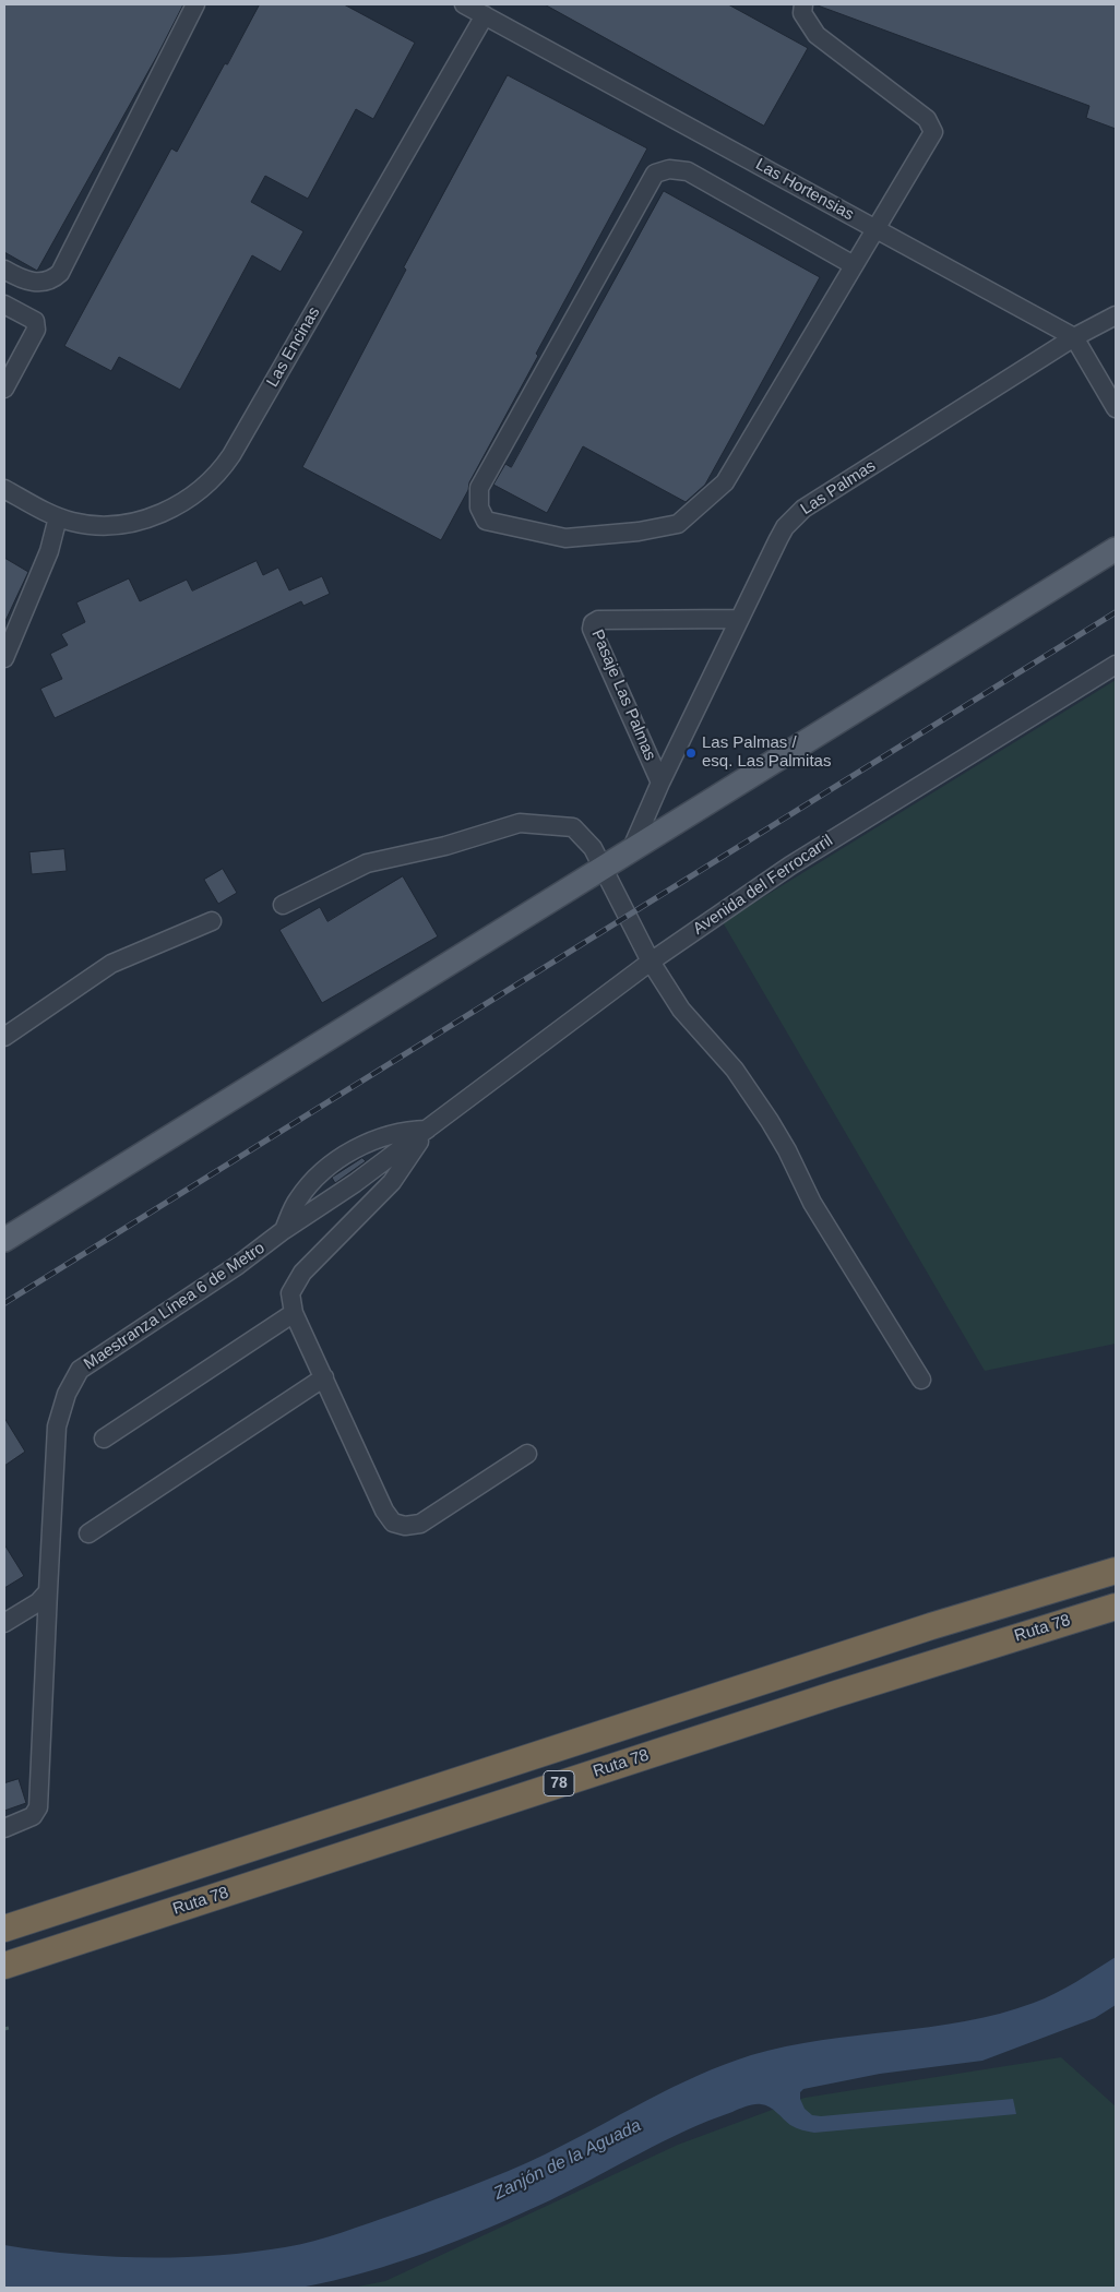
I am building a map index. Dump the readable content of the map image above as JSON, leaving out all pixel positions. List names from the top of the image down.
{
  "streets": {
    "highway": ["Ruta 78", "78"],
    "street": [
      "Las Hortensias",
      "Las Encinas",
      "Las Palmas",
      "Pasaje Las Palmas",
      "Avenida del Ferrocarril",
      "Maestranza Línea 6 de Metro"
    ]
  },
  "crossings": [
    ["Las Hortensias", "Las Encinas"],
    ["Las Hortensias", "Las Palmas"],
    ["Las Palmas", "Pasaje Las Palmas"],
    ["Avenida del Ferrocarril", "Maestranza Línea 6 de Metro"]
  ],
  "water": ["Zanjón de la Aguada"],
  "places": ["Las Palmas / esq. Las Palmitas"]
}
